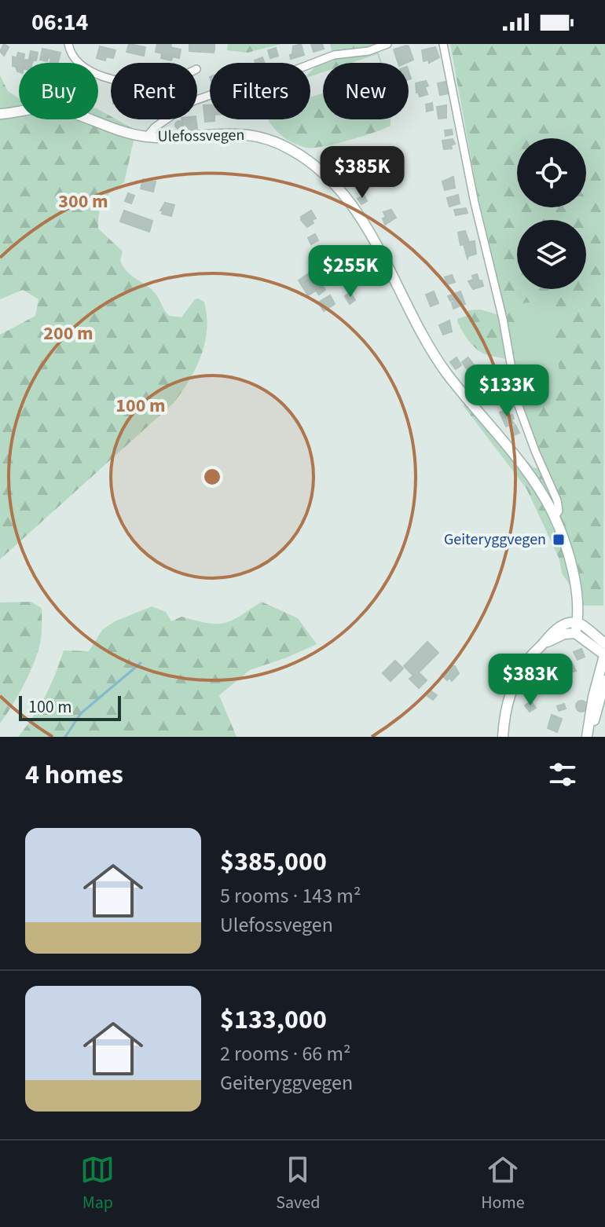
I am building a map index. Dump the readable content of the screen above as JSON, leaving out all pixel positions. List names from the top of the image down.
{
  "streets": {
    "street": ["Ulefossvegen"]
  },
  "places": {
    "transit": ["Geiteryggvegen"]
  },
  "scale_bar": "100 m",
  "page": {
    "status": "06:14",
    "chip": [
      "Buy",
      "Rent",
      "Filters",
      "New"
    ],
    "price": [
      "$385K",
      "$255K",
      "$133K",
      "$383K"
    ],
    "scale": "100 m",
    "heading": "4 homes",
    "list": [
      {
        "name": "$385,000",
        "note": "5 rooms · 143 m² · Ulefossvegen"
      },
      {
        "name": "$133,000",
        "note": "2 rooms · 66 m² · Geiteryggvegen"
      }
    ],
    "tabs": ["Map", "Saved", "Home"]
  },
  "rings": ["300 m", "200 m", "100 m"]
}
